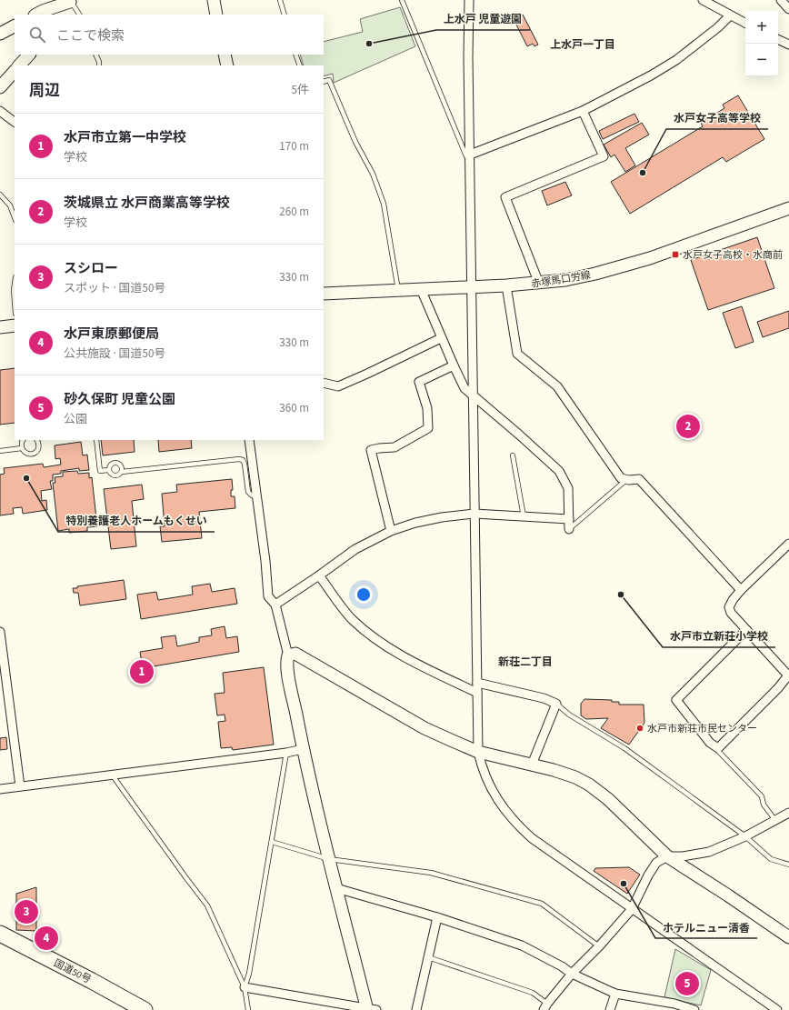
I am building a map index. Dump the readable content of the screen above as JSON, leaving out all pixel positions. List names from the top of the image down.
{
  "streets": {
    "highway": ["国道50号"],
    "street": ["赤塚馬口労線"]
  },
  "districts": ["上水戸一丁目", "新荘二丁目"],
  "places": {
    "other": [
      "上水戸 児童遊園",
      "水戸女子高等学校",
      "特別養護老人ホームもくせい",
      "水戸市立新荘小学校",
      "水戸市新荘市民センター",
      "ホテルニュー清香"
    ],
    "transit": ["水戸女子高校・水商前"]
  },
  "page": {
    "map_buttons": ["+", "−"],
    "search": "ここで検索",
    "heading": ["周辺", "5件"],
    "list": [
      {
        "mark": "1",
        "name": "水戸市立第一中学校",
        "note": "学校",
        "value": "170 m"
      },
      {
        "mark": "2",
        "name": "茨城県立 水戸商業高等学校",
        "note": "学校",
        "value": "260 m"
      },
      {
        "mark": "3",
        "name": "スシロー",
        "note": "スポット · 国道50号",
        "value": "330 m"
      },
      {
        "mark": "4",
        "name": "水戸東原郵便局",
        "note": "公共施設 · 国道50号",
        "value": "330 m"
      },
      {
        "mark": "5",
        "name": "砂久保町 児童公園",
        "note": "公園",
        "value": "360 m"
      }
    ],
    "pins": [
      "2",
      "1",
      "3",
      "4",
      "5"
    ]
  }
}
